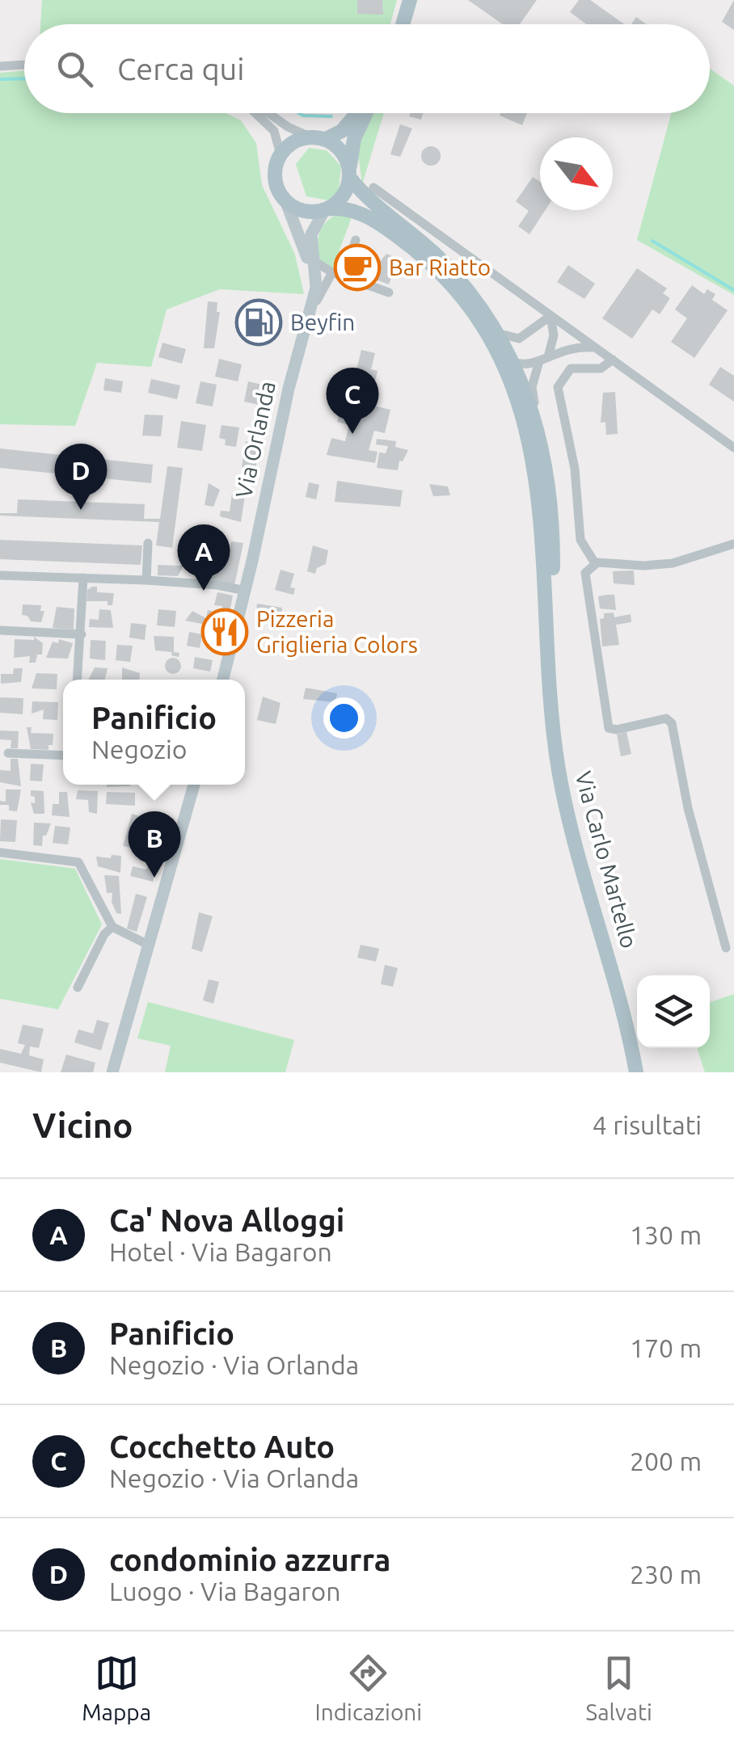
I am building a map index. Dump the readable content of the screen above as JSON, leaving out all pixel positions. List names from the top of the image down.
{
  "streets": {
    "main road": ["Via Orlanda", "Via Carlo Martello"]
  },
  "crossings": [
    ["Via Orlanda", "Via Carlo Martello"]
  ],
  "places": {
    "cafe": ["Bar Riatto"],
    "fuel station": ["Beyfin"],
    "restaurant": ["Pizzeria Griglieria Colors"]
  },
  "north": "bottom right",
  "page": {
    "search": "Cerca qui",
    "pins": [
      "C",
      "D",
      "A",
      "B"
    ],
    "popup": ["Panificio", "Negozio"],
    "heading": ["Vicino", "4 risultati"],
    "list": [
      {
        "mark": "A",
        "name": "Ca' Nova Alloggi",
        "note": "Hotel · Via Bagaron",
        "value": "130 m"
      },
      {
        "mark": "B",
        "name": "Panificio",
        "note": "Negozio · Via Orlanda",
        "value": "170 m"
      },
      {
        "mark": "C",
        "name": "Cocchetto Auto",
        "note": "Negozio · Via Orlanda",
        "value": "200 m"
      },
      {
        "mark": "D",
        "name": "condominio azzurra",
        "note": "Luogo · Via Bagaron",
        "value": "230 m"
      }
    ],
    "nav": ["Mappa", "Indicazioni", "Salvati"]
  }
}
